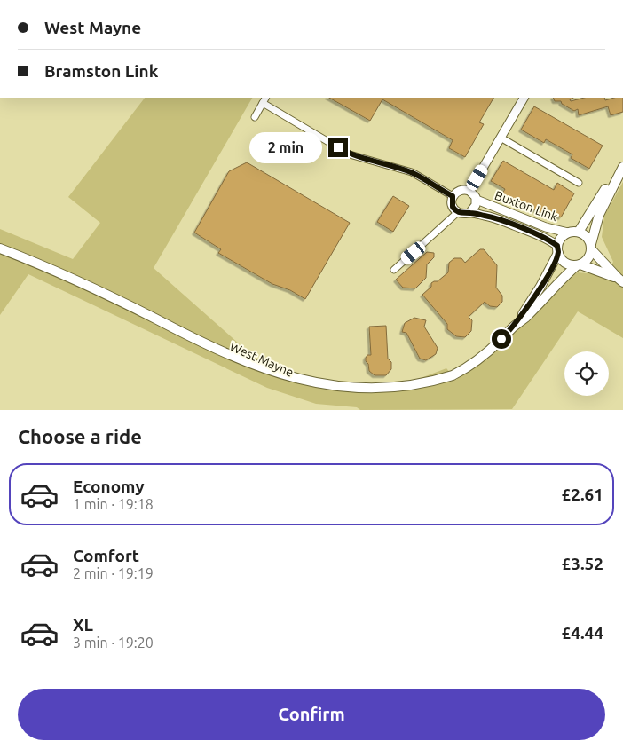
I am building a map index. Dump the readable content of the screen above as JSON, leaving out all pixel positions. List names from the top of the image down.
{
  "streets": {
    "main road": ["West Mayne"],
    "street": ["Buxton Link"]
  },
  "page": {
    "banner": ["West Mayne", "Bramston Link"],
    "bubble": "2 min",
    "heading": "Choose a ride",
    "list": [
      {
        "name": "Economy",
        "note": "1 min · 19:18",
        "value": "£2.61"
      },
      {
        "name": "Comfort",
        "note": "2 min · 19:19",
        "value": "£3.52"
      },
      {
        "name": "XL",
        "note": "3 min · 19:20",
        "value": "£4.44"
      }
    ],
    "buttons": "Confirm"
  }
}
